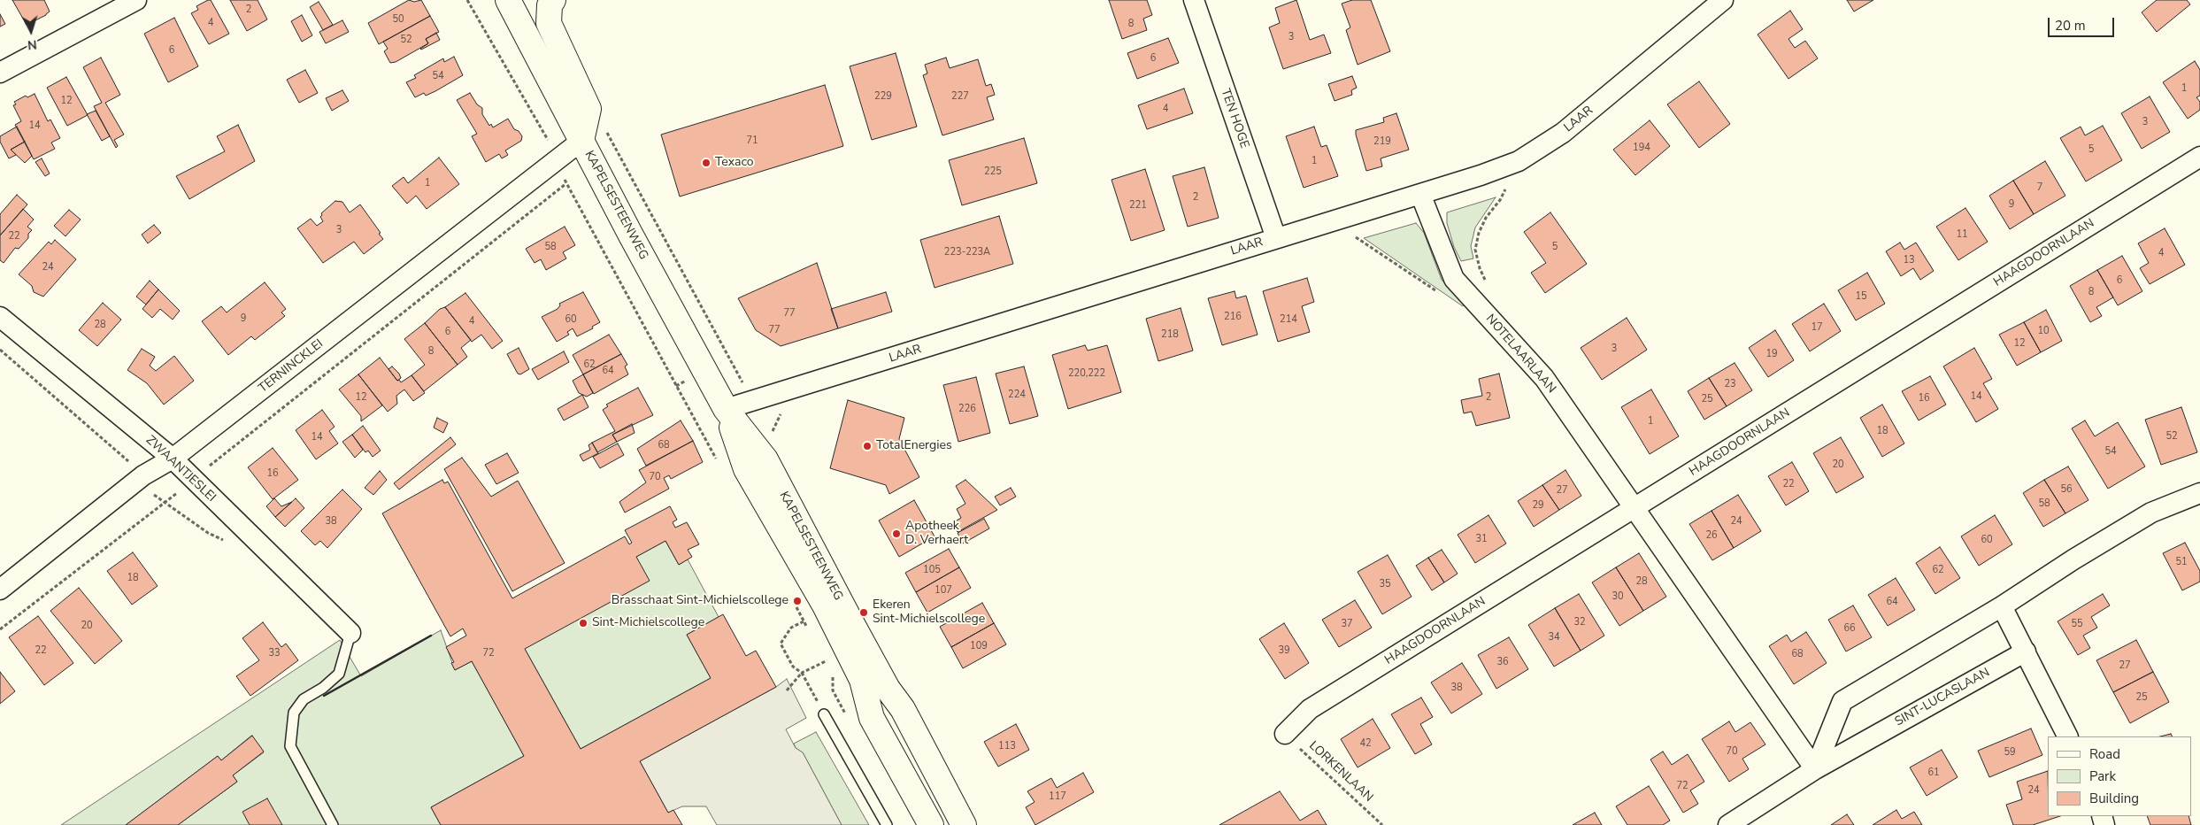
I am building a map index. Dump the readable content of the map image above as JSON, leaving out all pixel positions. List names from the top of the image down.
{
  "streets": {
    "main road": ["KAPELSESTEENWEG"],
    "street": [
      "TEN HOGE",
      "LAAR",
      "HAAGDOORNLAAN",
      "NOTELAARLAAN",
      "TERNINCKLEI",
      "ZWAANTJESLEI",
      "SINT-LUCASLAAN"
    ],
    "path": ["LORKENLAAN"]
  },
  "crossings": [
    ["TEN HOGE", "LAAR"],
    ["LAAR", "KAPELSESTEENWEG"],
    ["LAAR", "NOTELAARLAAN"],
    ["KAPELSESTEENWEG", "TERNINCKLEI"],
    ["HAAGDOORNLAAN", "NOTELAARLAAN"],
    ["HAAGDOORNLAAN", "LORKENLAAN"],
    ["NOTELAARLAAN", "SINT-LUCASLAAN"],
    ["TERNINCKLEI", "ZWAANTJESLEI"]
  ],
  "places": [
    "Texaco",
    "TotalEnergies",
    "Apotheek D. Verhaert",
    "Brasschaat Sint-Michielscollege",
    "Ekeren Sint-Michielscollege",
    "Sint-Michielscollege"
  ],
  "house_numbers": [
    "2",
    "50",
    "4",
    "8",
    "3",
    "52",
    "6",
    "6",
    "54",
    "1",
    "229",
    "227",
    "12",
    "4",
    "3",
    "14",
    "71",
    "219",
    "194",
    "5",
    "1",
    "225",
    "1",
    "7",
    "2",
    "9",
    "221",
    "3",
    "11",
    "22",
    "58",
    "5",
    "223-223A",
    "4",
    "13",
    "24",
    "6",
    "8",
    "15",
    "77",
    "216",
    "9",
    "60",
    "214",
    "4",
    "28",
    "17",
    "77",
    "10",
    "6",
    "218",
    "12",
    "3",
    "8",
    "19",
    "62",
    "64",
    "220,222",
    "23",
    "224",
    "14",
    "12",
    "2",
    "16",
    "25",
    "226",
    "1",
    "18",
    "52",
    "14",
    "68",
    "54",
    "20",
    "16",
    "70",
    "22",
    "56",
    "27",
    "58",
    "29",
    "38",
    "24",
    "26",
    "31",
    "60",
    "51",
    "105",
    "62",
    "18",
    "28",
    "35",
    "107",
    "30",
    "64",
    "32",
    "37",
    "55",
    "20",
    "66",
    "34",
    "109",
    "22",
    "39",
    "33",
    "72",
    "68",
    "36",
    "27",
    "38",
    "25",
    "42",
    "113",
    "70",
    "59",
    "61",
    "72",
    "24",
    "117"
  ],
  "legend": ["Road", "Park", "Building"],
  "scale_bar": "20 m",
  "north": "bottom"
}
